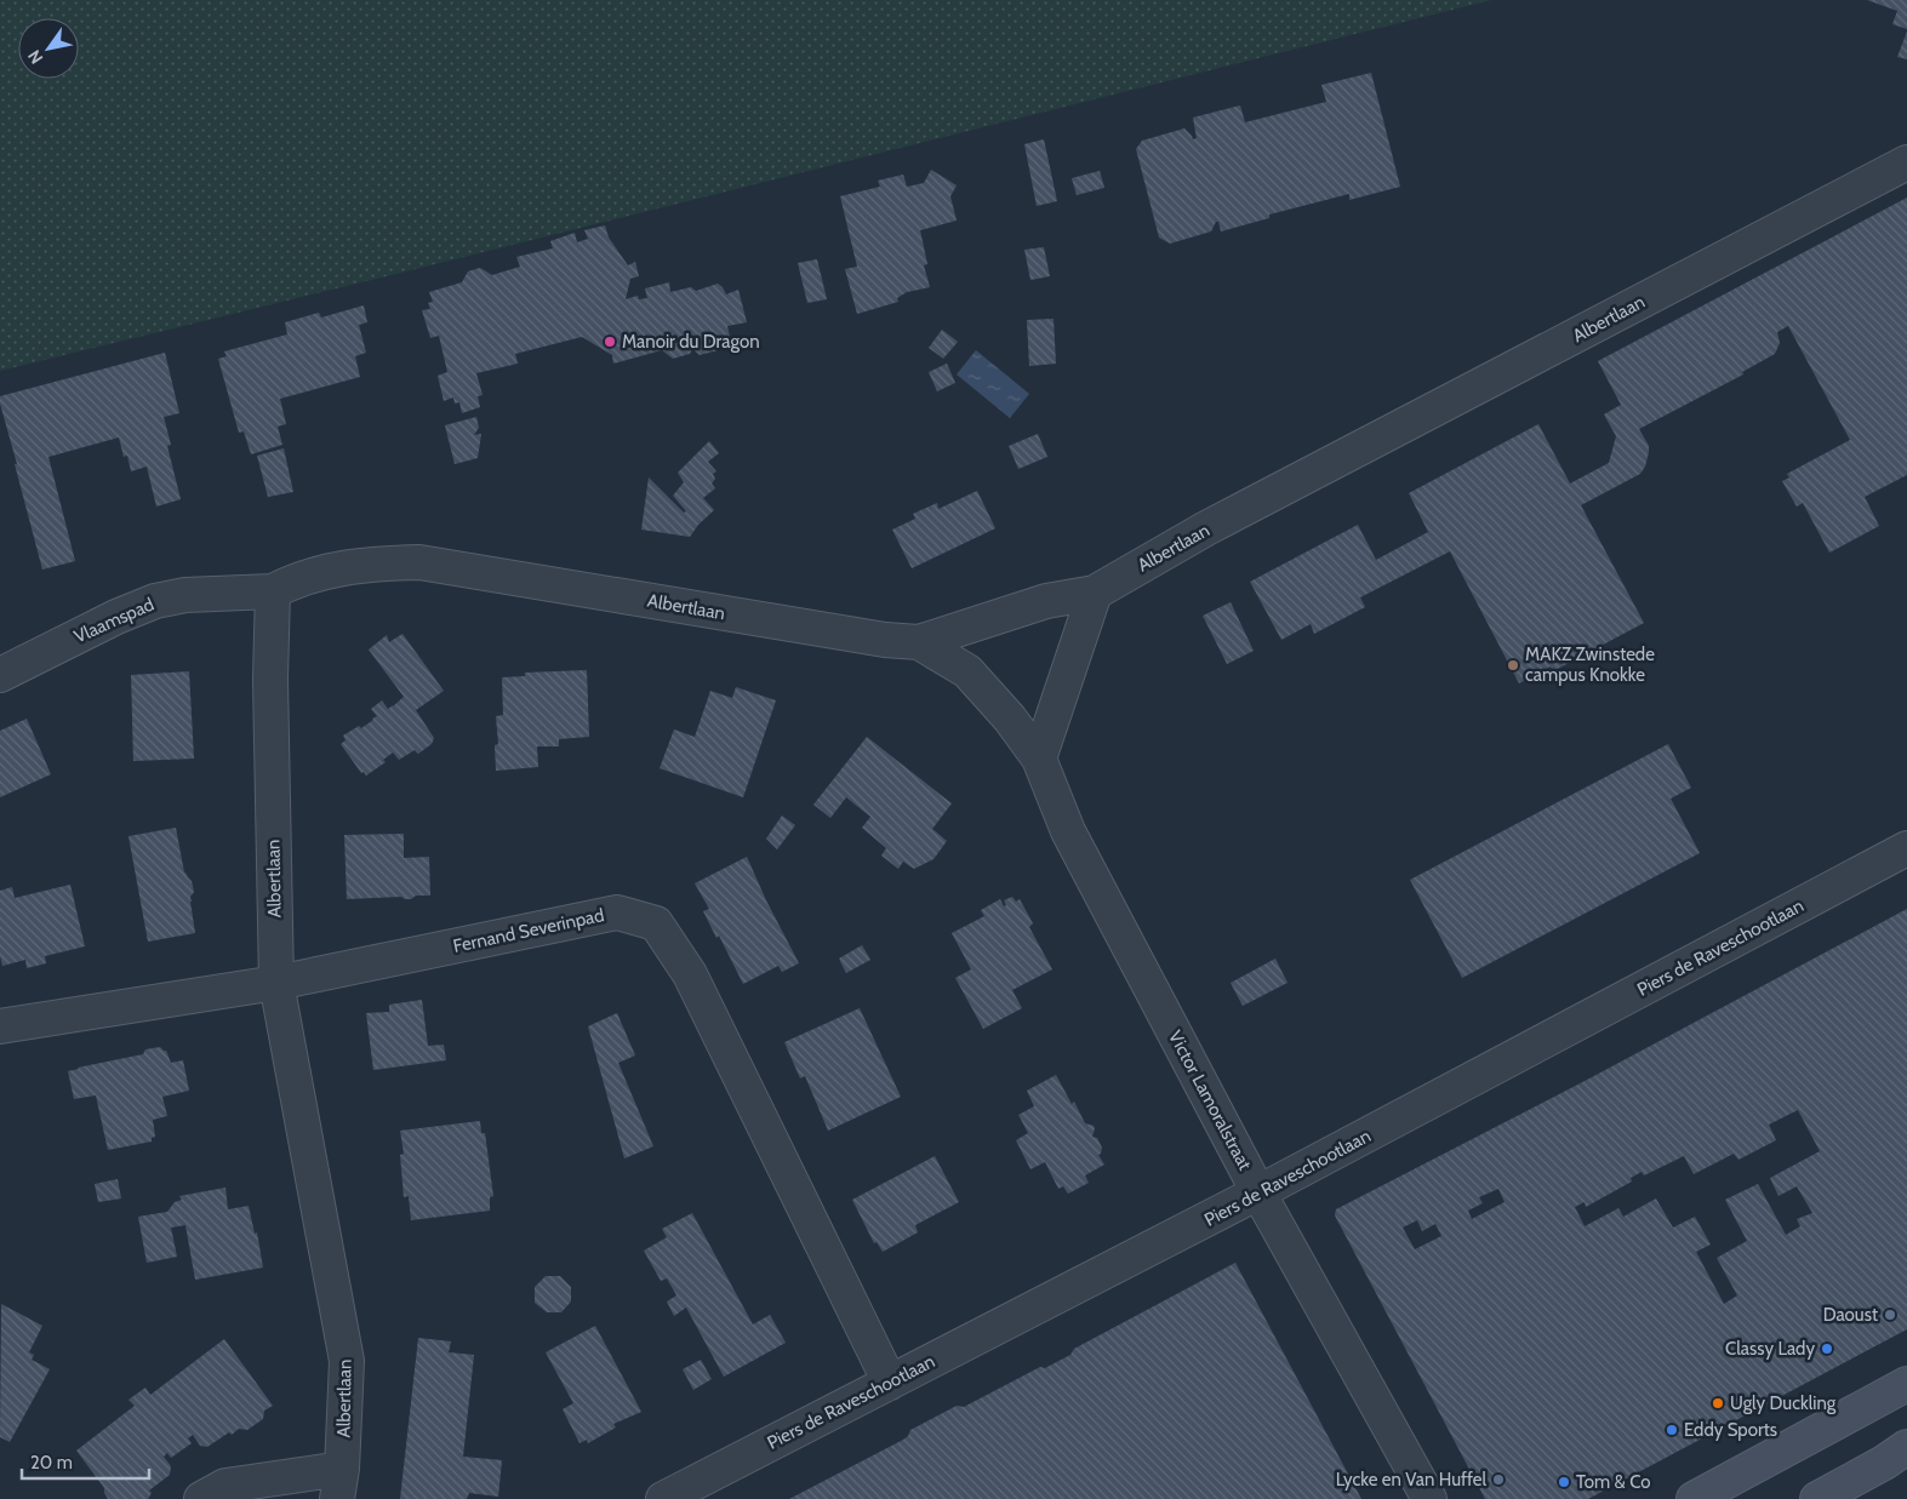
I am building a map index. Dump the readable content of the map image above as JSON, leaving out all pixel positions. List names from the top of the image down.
{
  "streets": {
    "street": [
      "Albertlaan",
      "Vlaamspad",
      "Fernand Severinpad",
      "Piers de Raveschootlaan",
      "Victor Lamoralstraat"
    ]
  },
  "crossings": [
    ["Albertlaan", "Vlaamspad"],
    ["Albertlaan", "Fernand Severinpad"],
    ["Albertlaan", "Victor Lamoralstraat"],
    ["Fernand Severinpad", "Piers de Raveschootlaan"],
    ["Piers de Raveschootlaan", "Victor Lamoralstraat"]
  ],
  "places": [
    "Manoir du Dragon",
    "MAKZ Zwinstede campus Knokke",
    "Daoust",
    "Classy Lady",
    "Ugly Duckling",
    "Eddy Sports",
    "Lycke en Van Huffel",
    "Tom & Co"
  ],
  "scale_bar": "20 m",
  "north": "bottom left"
}
